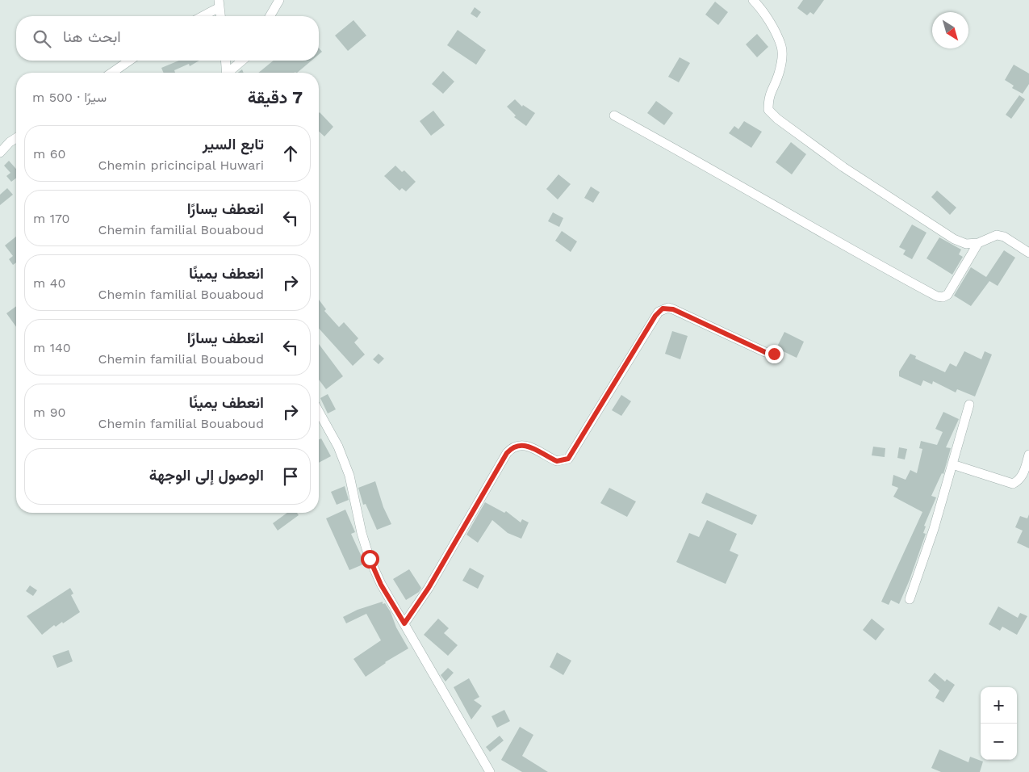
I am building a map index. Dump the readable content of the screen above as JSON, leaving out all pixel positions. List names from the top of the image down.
{
  "north": "bottom right",
  "page": {
    "search": "ابحث هنا",
    "heading": ["7 دقيقة", "سيرًا · 500 m"],
    "list": [
      ["تابع السير", "Chemin pricincipal Huwari", "60 m"],
      ["انعطف يسارًا", "Chemin familial Bouaboud", "170 m"],
      ["انعطف يمينًا", "Chemin familial Bouaboud", "40 m"],
      ["انعطف يسارًا", "Chemin familial Bouaboud", "140 m"],
      ["انعطف يمينًا", "Chemin familial Bouaboud", "90 m"],
      "الوصول إلى الوجهة"
    ],
    "map_buttons": ["+", "−"]
  }
}
